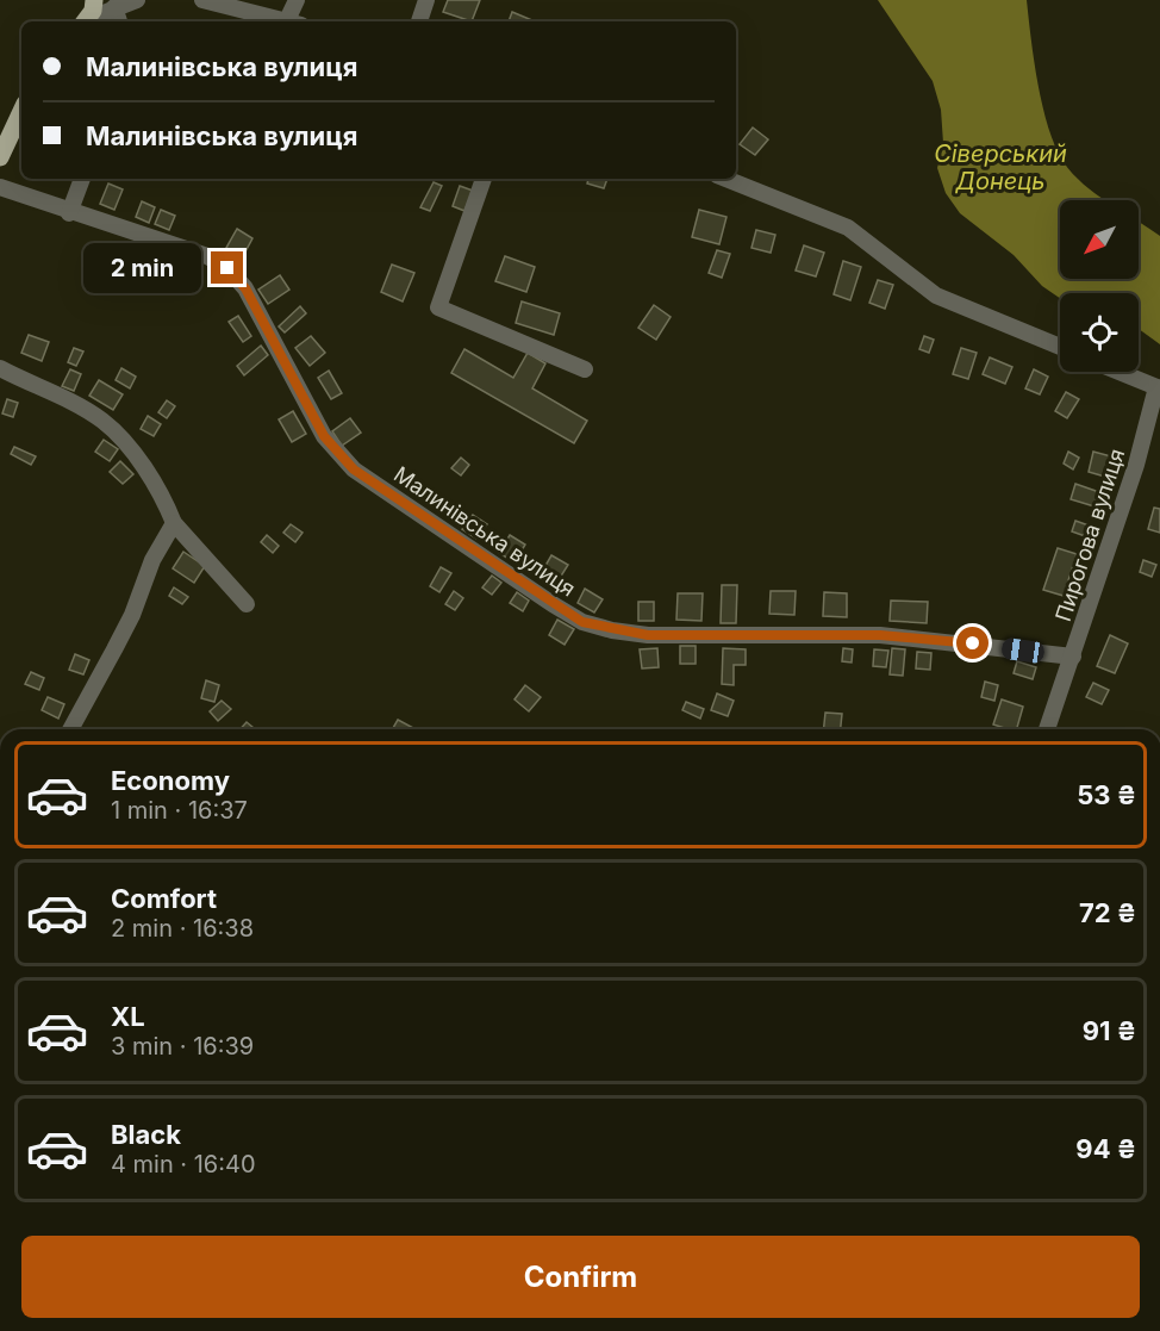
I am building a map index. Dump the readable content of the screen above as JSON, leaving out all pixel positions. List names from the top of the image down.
{
  "streets": {
    "street": ["Малинівська вулиця", "Пирогова вулиця"]
  },
  "crossings": [
    ["Малинівська вулиця", "Пирогова вулиця"]
  ],
  "water": ["Сіверський Донець"],
  "north": "bottom left",
  "page": {
    "banner": ["Малинівська вулиця", "Малинівська вулиця"],
    "bubble": "2 min",
    "list": [
      {
        "name": "Economy",
        "note": "1 min · 16:37",
        "value": "53 ₴"
      },
      {
        "name": "Comfort",
        "note": "2 min · 16:38",
        "value": "72 ₴"
      },
      {
        "name": "XL",
        "note": "3 min · 16:39",
        "value": "91 ₴"
      },
      {
        "name": "Black",
        "note": "4 min · 16:40",
        "value": "94 ₴"
      }
    ],
    "buttons": "Confirm"
  }
}
